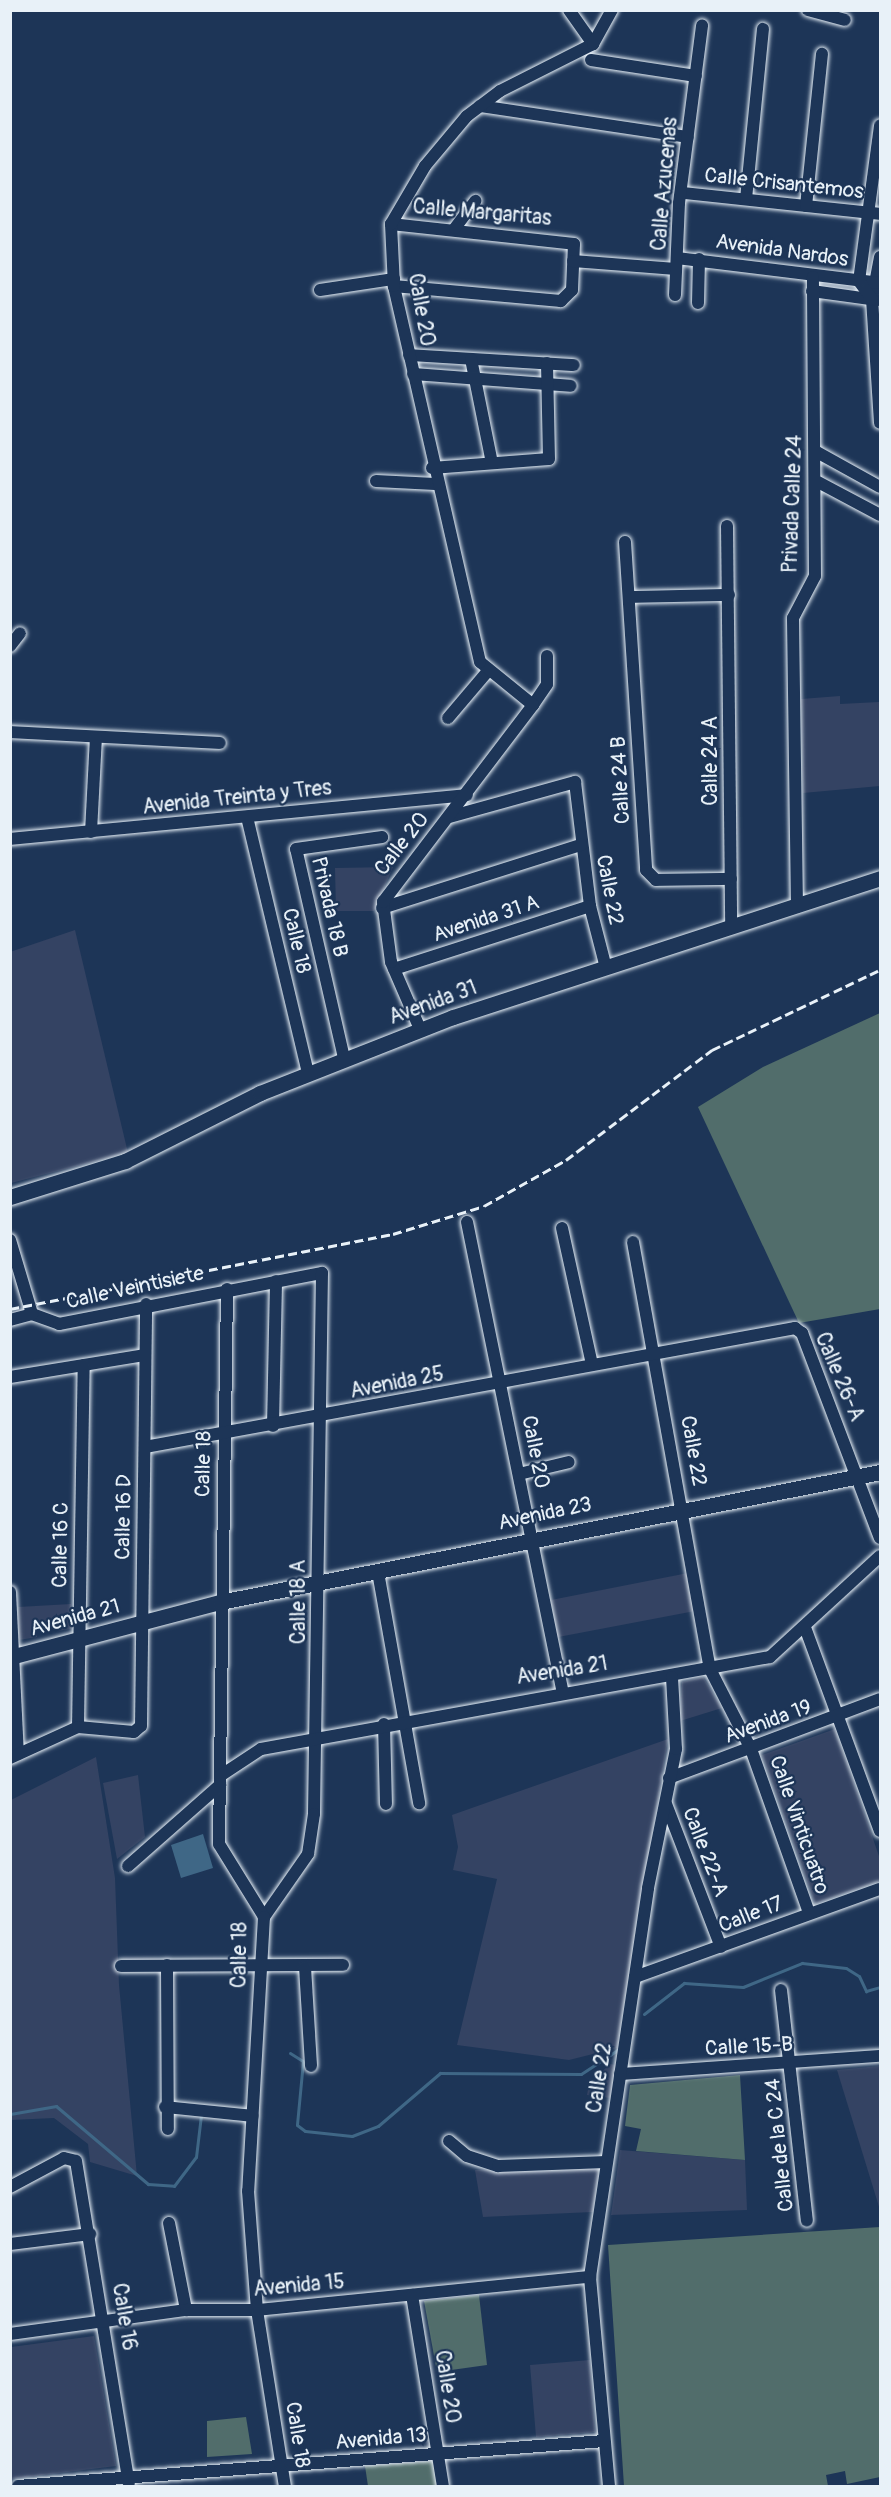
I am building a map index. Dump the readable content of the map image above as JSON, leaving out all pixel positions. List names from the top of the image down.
{
  "streets": {
    "street": [
      "Calle Azucenas",
      "Calle Crisantemos",
      "Calle Margaritas",
      "Avenida Nardos",
      "Calle 20",
      "Privada Calle 24",
      "Calle 24 A",
      "Calle 24 B",
      "Avenida Treinta y Tres",
      "Calle 22",
      "Privada 18 B",
      "Avenida 31 A",
      "Calle 18",
      "Avenida 31",
      "Calle Veintisiete",
      "Calle 26-A",
      "Avenida 25",
      "Avenida 23",
      "Calle 16 D",
      "Calle 16 C",
      "Calle 18 A",
      "Avenida 21",
      "Avenida 19",
      "Calle Vinticuatro",
      "Calle 22-A",
      "Calle 17",
      "Calle 15-B",
      "Calle de la C 24",
      "Avenida 15",
      "Calle 16",
      "Avenida 13"
    ]
  },
  "crossings": [
    ["Calle Azucenas", "Calle Crisantemos"],
    ["Calle Azucenas", "Avenida Nardos"],
    ["Calle Margaritas", "Avenida Nardos"],
    ["Calle Margaritas", "Calle 20"],
    ["Avenida Nardos", "Privada Calle 24"],
    ["Calle 20", "Avenida Treinta y Tres"],
    ["Calle 20", "Calle 22"],
    ["Calle 20", "Avenida 31 A"],
    ["Calle 20", "Avenida 31"],
    ["Calle 20", "Avenida 25"],
    ["Calle 20", "Avenida 23"],
    ["Calle 20", "Avenida 21"],
    ["Calle 20", "Avenida 15"],
    ["Calle 20", "Avenida 13"],
    ["Privada Calle 24", "Avenida 31"],
    ["Calle 24 A", "Calle 24 B"],
    ["Calle 24 A", "Avenida 31"],
    ["Avenida Treinta y Tres", "Calle 18"],
    ["Calle 22", "Avenida 31 A"],
    ["Calle 22", "Avenida 31"],
    ["Calle 22", "Avenida 25"],
    ["Calle 22", "Avenida 23"],
    ["Calle 22", "Avenida 21"],
    ["Calle 22", "Avenida 19"],
    ["Calle 22", "Calle Vinticuatro"],
    ["Calle 22", "Calle 22-A"],
    ["Calle 22", "Calle 17"],
    ["Calle 22", "Calle 15-B"],
    ["Calle 22", "Avenida 15"],
    ["Calle 22", "Avenida 13"],
    ["Privada 18 B", "Avenida 31"],
    ["Calle 18", "Avenida 31"],
    ["Calle 18", "Calle Veintisiete"],
    ["Calle 18", "Avenida 25"],
    ["Calle 18", "Avenida 23"],
    ["Calle 18", "Calle 18 A"],
    ["Calle 18", "Avenida 21"],
    ["Calle 18", "Avenida 15"],
    ["Calle 18", "Avenida 13"],
    ["Calle Veintisiete", "Calle 16 D"],
    ["Calle Veintisiete", "Calle 18 A"],
    ["Calle 26-A", "Avenida 25"],
    ["Calle 26-A", "Avenida 23"],
    ["Avenida 25", "Calle 16 D"],
    ["Avenida 25", "Calle 18 A"],
    ["Avenida 23", "Calle 18 A"],
    ["Avenida 23", "Avenida 21"],
    ["Calle 16 D", "Calle 16 C"],
    ["Calle 16 D", "Avenida 21"],
    ["Calle 16 C", "Avenida 21"],
    ["Calle 18 A", "Avenida 21"],
    ["Avenida 19", "Calle Vinticuatro"],
    ["Calle Vinticuatro", "Calle 17"],
    ["Calle 22-A", "Calle 17"],
    ["Calle 15-B", "Calle de la C 24"],
    ["Avenida 15", "Calle 16"],
    ["Calle 16", "Avenida 13"]
  ]
}
